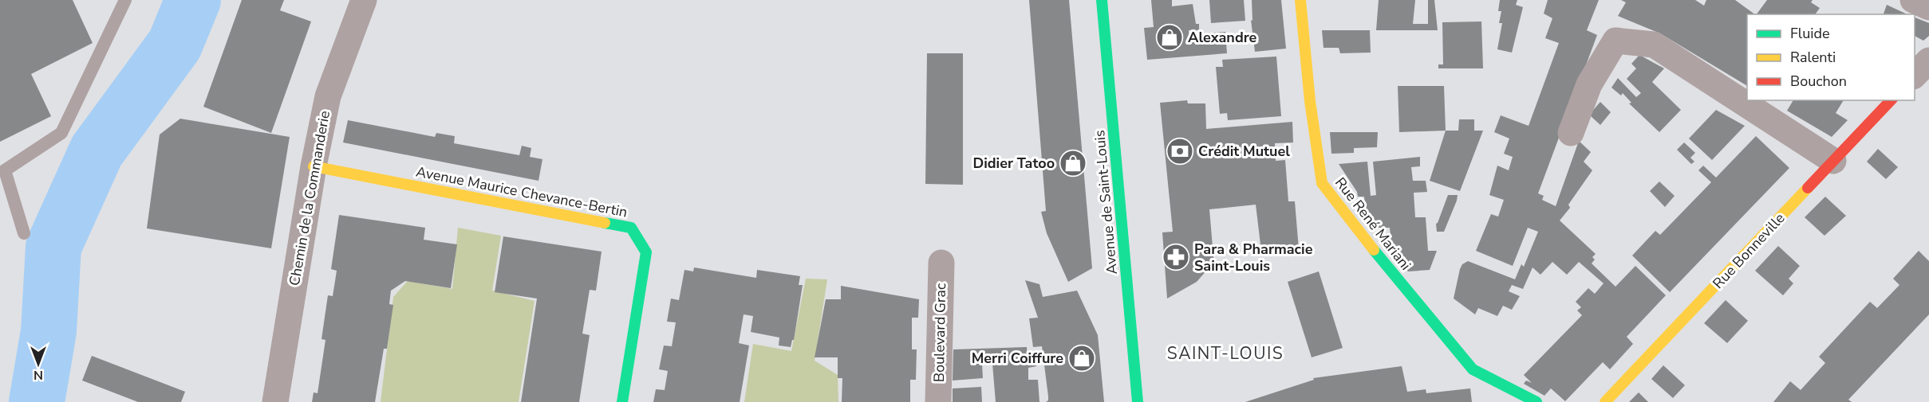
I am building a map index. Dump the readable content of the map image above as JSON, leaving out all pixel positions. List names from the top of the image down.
{
  "streets": {
    "street": [
      "Avenue Maurice Chevance-Bertin",
      "Chemin de la Commanderie",
      "Avenue de Saint-Louis",
      "Rue René Mariani",
      "Rue Bonneville",
      "Boulevard Grac"
    ]
  },
  "crossings": [
    ["Avenue Maurice Chevance-Bertin", "Chemin de la Commanderie"]
  ],
  "districts": ["SAINT-LOUIS"],
  "places": {
    "shop": ["Alexandre", "Didier Tatoo", "Merri Coiffure"],
    "bank": ["Crédit Mutuel"],
    "pharmacy": ["Para & Pharmacie Saint-Louis"]
  },
  "legend": ["Fluide", "Ralenti", "Bouchon"],
  "north": "bottom"
}
